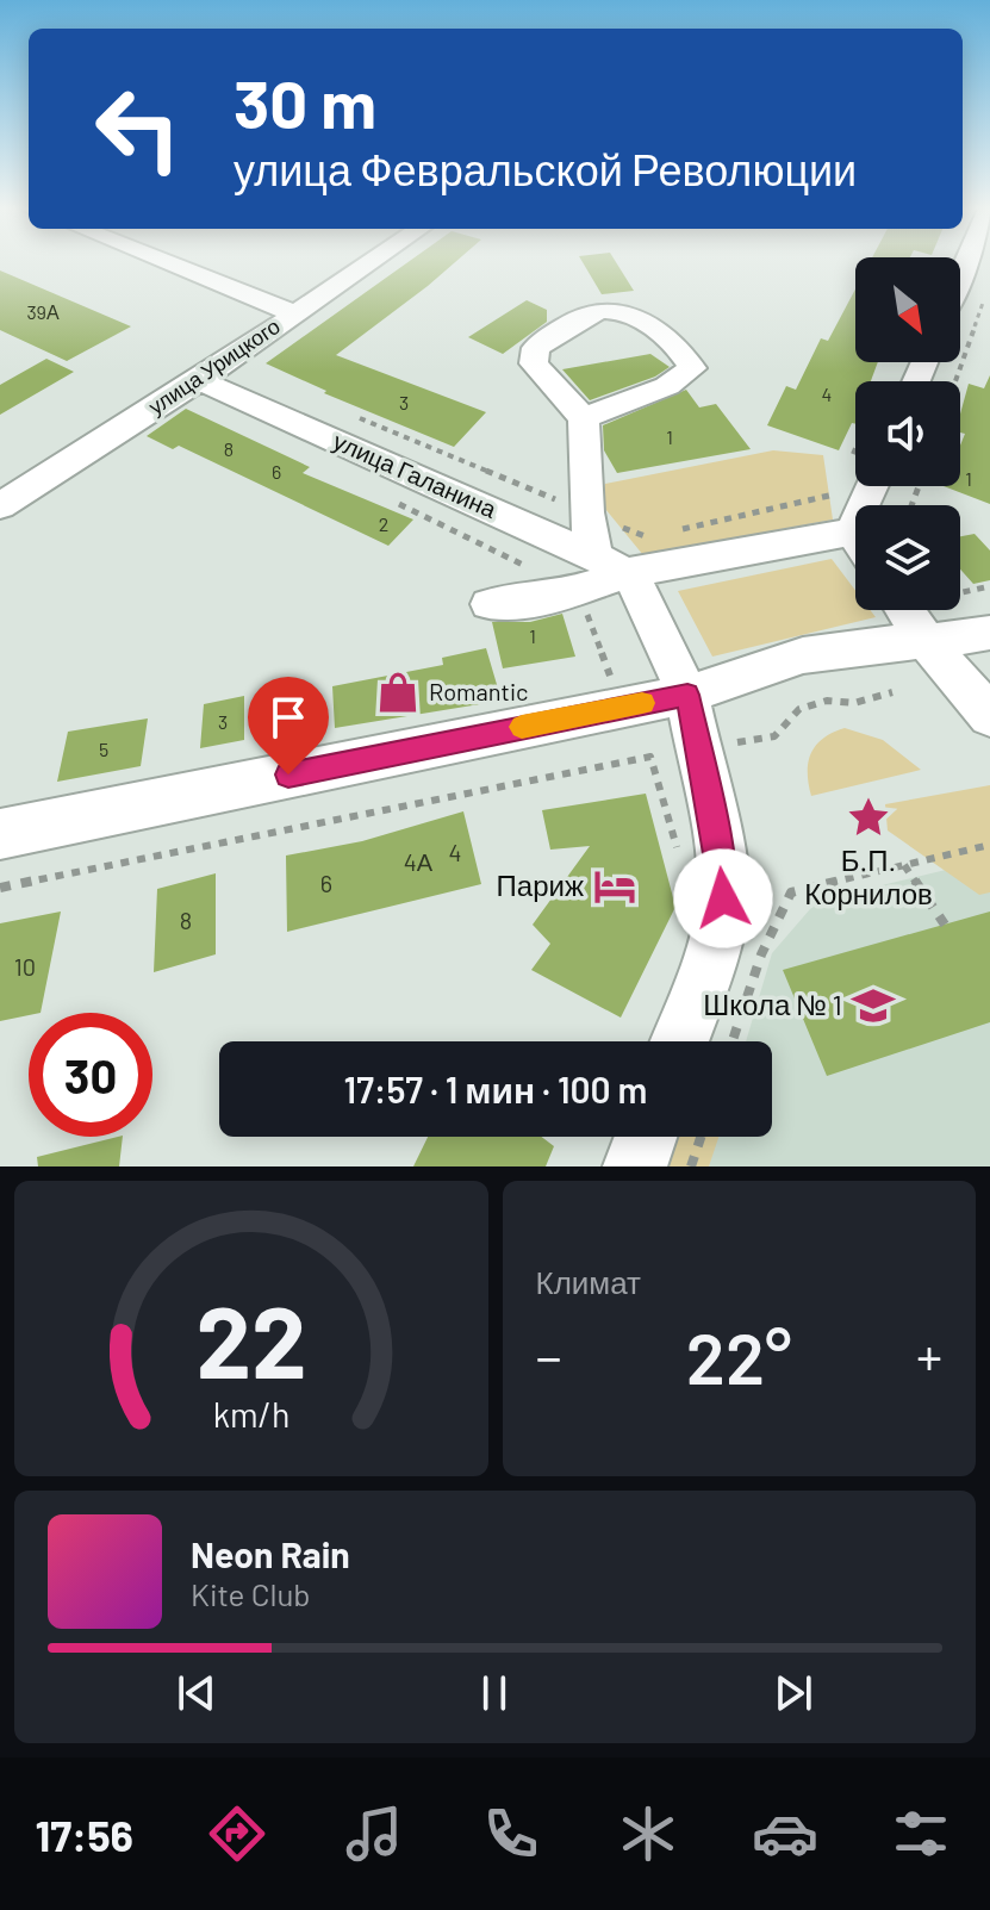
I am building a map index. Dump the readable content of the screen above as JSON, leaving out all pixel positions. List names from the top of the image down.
{
  "streets": {
    "street": ["улица Урицкого", "улица Галанина"]
  },
  "crossings": [
    ["улица Урицкого", "улица Галанина"]
  ],
  "places": {
    "shop": ["Romantic"],
    "place": ["Б.П. Корнилов"],
    "hotel": ["Париж"],
    "school or university": ["Школа № 1"]
  },
  "house_numbers": [
    "39А",
    "4",
    "3",
    "1",
    "8",
    "6",
    "1",
    "2",
    "1",
    "3",
    "5",
    "4",
    "4А",
    "6",
    "8",
    "10"
  ],
  "north": "bottom right",
  "page": {
    "turn": ["30 m", "улица Февральской Революции"],
    "limit": "30",
    "trip": "17:57 · 1 мин · 100 m",
    "tile": "Климат",
    "heat": ["−", "22°", "+"],
    "song": ["Neon Rain", "Kite Club"],
    "tabs": "17:56",
    "gauge": ["22", "km/h"]
  }
}
